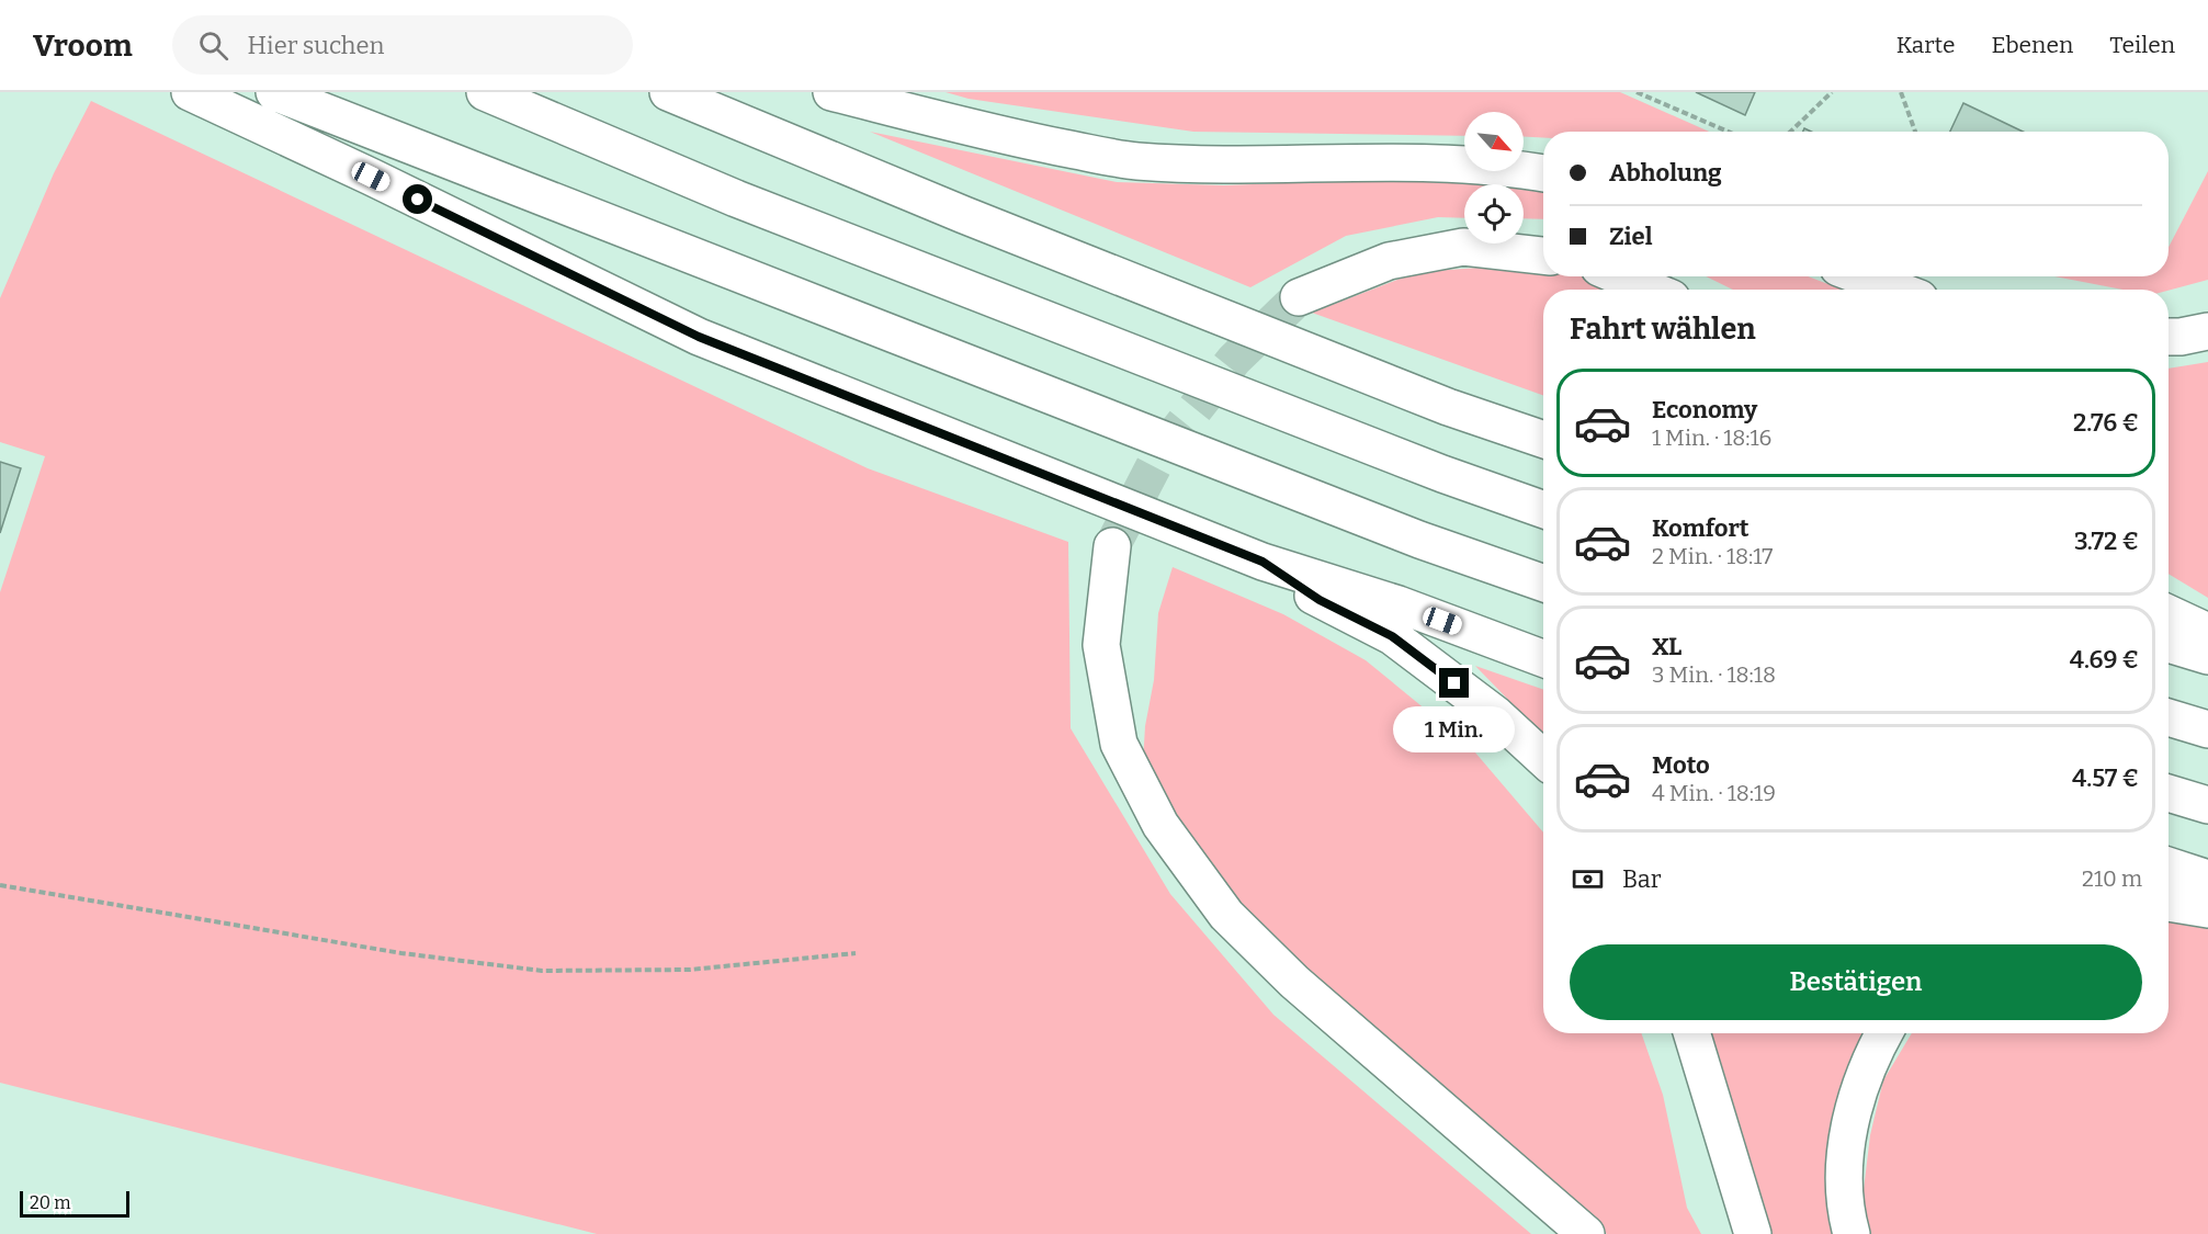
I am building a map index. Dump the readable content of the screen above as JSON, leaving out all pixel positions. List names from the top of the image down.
{
  "scale_bar": "20 m",
  "north": "bottom right",
  "page": {
    "header": "Vroom",
    "search": "Hier suchen",
    "nav": ["Karte", "Ebenen", "Teilen"],
    "banner": ["Abholung", "Ziel"],
    "heading": "Fahrt wählen",
    "list": [
      {
        "name": "Economy",
        "note": "1 Min. · 18:16",
        "value": "2.76 €"
      },
      {
        "name": "Komfort",
        "note": "2 Min. · 18:17",
        "value": "3.72 €"
      },
      {
        "name": "XL",
        "note": "3 Min. · 18:18",
        "value": "4.69 €"
      },
      {
        "name": "Moto",
        "note": "4 Min. · 18:19",
        "value": "4.57 €"
      }
    ],
    "bubble": "1 Min.",
    "pay": ["Bar", "210 m"],
    "buttons": "Bestätigen",
    "scale": "20 m"
  }
}
